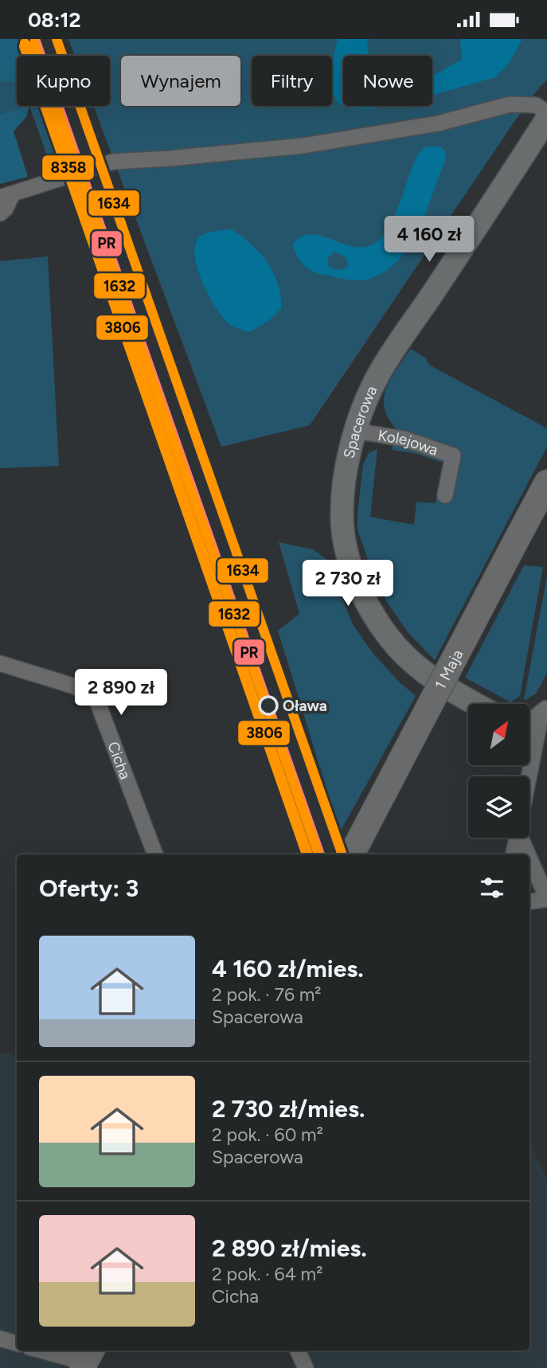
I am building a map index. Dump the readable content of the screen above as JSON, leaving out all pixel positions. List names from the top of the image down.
{
  "streets": {
    "main road": ["1 Maja"],
    "street": ["Spacerowa", "Kolejowa", "Cicha"]
  },
  "crossings": [
    ["Spacerowa", "Kolejowa"]
  ],
  "places": ["Oława"],
  "lines": [
    "transit line PR",
    "transit line 1634",
    "transit line 1632",
    "transit line 8358",
    "transit line 3806"
  ],
  "north": "top right",
  "page": {
    "status": "08:12",
    "chip": [
      "Kupno",
      "Wynajem",
      "Filtry",
      "Nowe"
    ],
    "price": ["4 160 zł", "2 730 zł", "2 890 zł"],
    "heading": "Oferty: 3",
    "list": [
      {
        "name": "4 160 zł/mies.",
        "note": "2 pok. · 76 m² · Spacerowa"
      },
      {
        "name": "2 730 zł/mies.",
        "note": "2 pok. · 60 m² · Spacerowa"
      },
      {
        "name": "2 890 zł/mies.",
        "note": "2 pok. · 64 m² · Cicha"
      }
    ]
  }
}
